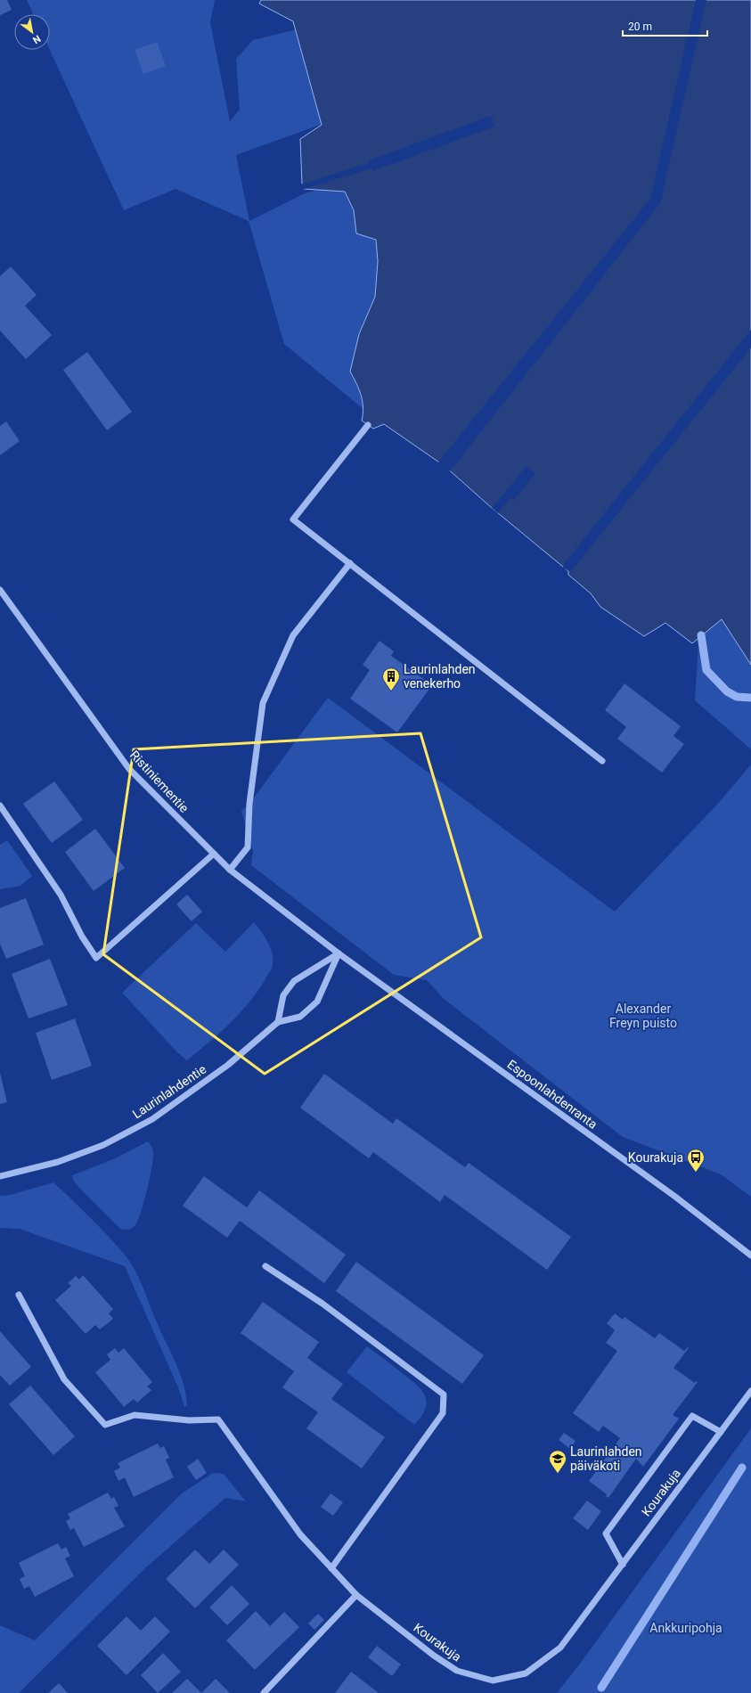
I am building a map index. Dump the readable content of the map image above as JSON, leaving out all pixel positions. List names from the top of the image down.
{
  "streets": {
    "street": [
      "Ristiniementie",
      "Laurinlahdentie",
      "Espoonlahdenranta",
      "Kourakuja"
    ]
  },
  "crossings": [
    ["Ristiniementie", "Laurinlahdentie"],
    ["Ristiniementie", "Espoonlahdenranta"],
    ["Laurinlahdentie", "Espoonlahdenranta"]
  ],
  "parks": ["Alexander Freyn puisto", "Ankkuripohja"],
  "places": {
    "building": ["Laurinlahden venekerho"],
    "bus stop": ["Kourakuja"],
    "school or university": ["Laurinlahden päiväkoti"]
  },
  "scale_bar": "20 m",
  "north": "bottom right"
}
